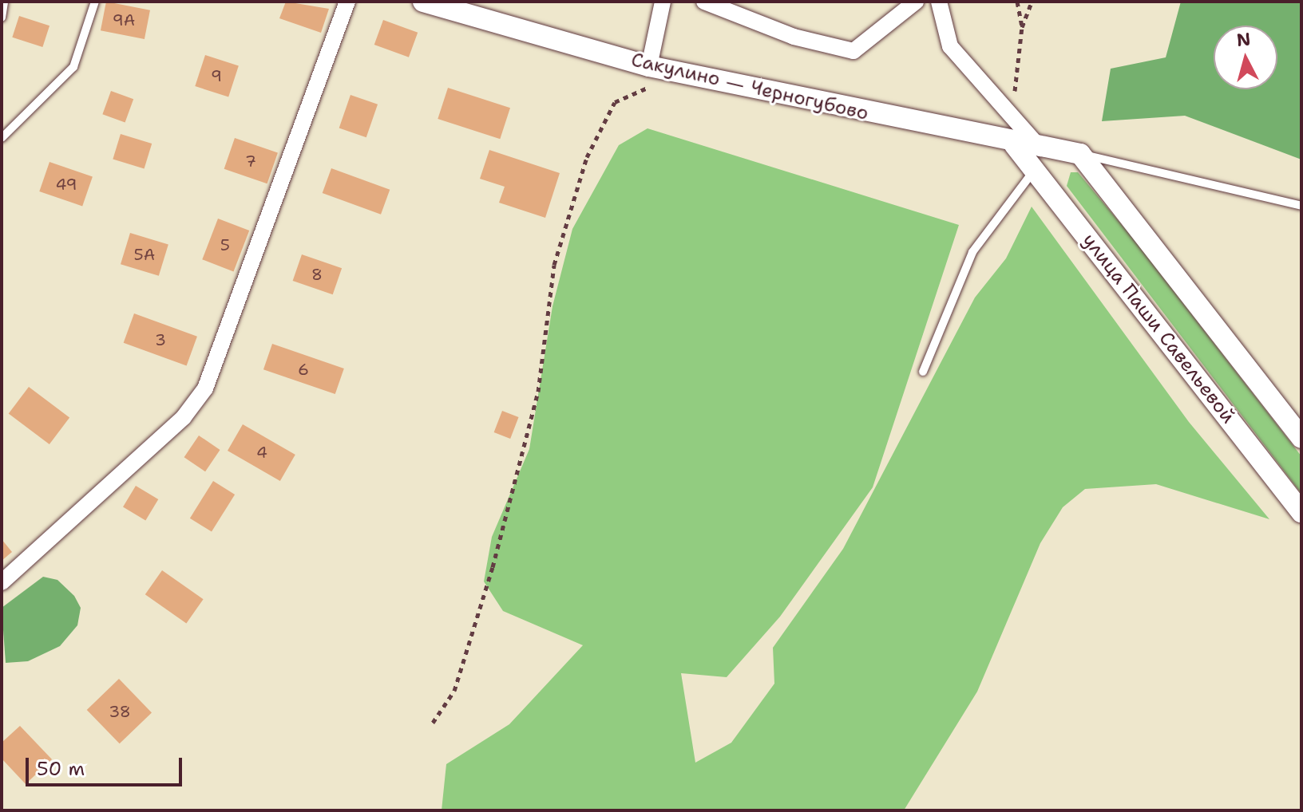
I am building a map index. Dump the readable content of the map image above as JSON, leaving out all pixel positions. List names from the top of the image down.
{
  "streets": {
    "street": ["Сакулино — Черногубово", "улица Паши Савельевой"]
  },
  "crossings": [
    ["Сакулино — Черногубово", "улица Паши Савельевой"]
  ],
  "house_numbers": [
    "9А",
    "9",
    "7",
    "49",
    "5",
    "5А",
    "8",
    "3",
    "6",
    "4",
    "38"
  ],
  "scale_bar": "50 m",
  "north": "top"
}
